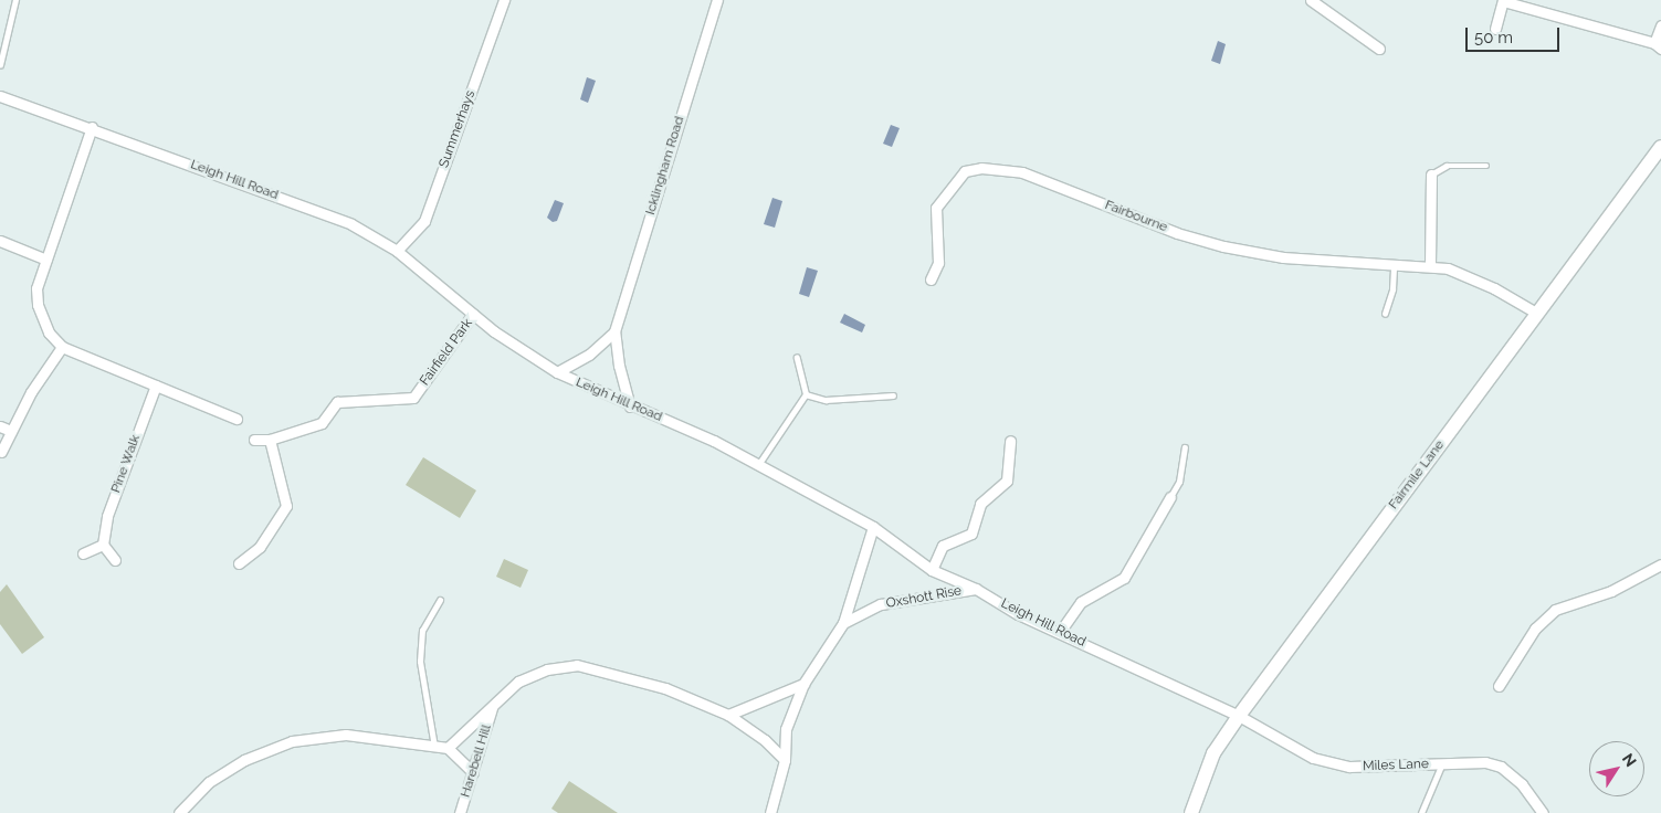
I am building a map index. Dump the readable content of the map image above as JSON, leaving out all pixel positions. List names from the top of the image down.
{
  "streets": {
    "street": [
      "Summerhays",
      "Icklingham Road",
      "Leigh Hill Road",
      "Fairbourne",
      "Fairfield Park",
      "Pine Walk",
      "Fairmile Lane",
      "Oxshott Rise",
      "Harebell Hill",
      "Miles Lane"
    ]
  },
  "crossings": [
    ["Summerhays", "Leigh Hill Road"],
    ["Icklingham Road", "Leigh Hill Road"],
    ["Leigh Hill Road", "Fairfield Park"],
    ["Leigh Hill Road", "Fairmile Lane"],
    ["Leigh Hill Road", "Oxshott Rise"],
    ["Leigh Hill Road", "Miles Lane"],
    ["Fairbourne", "Fairmile Lane"],
    ["Fairmile Lane", "Miles Lane"]
  ],
  "scale_bar": "50 m",
  "north": "top right"
}
